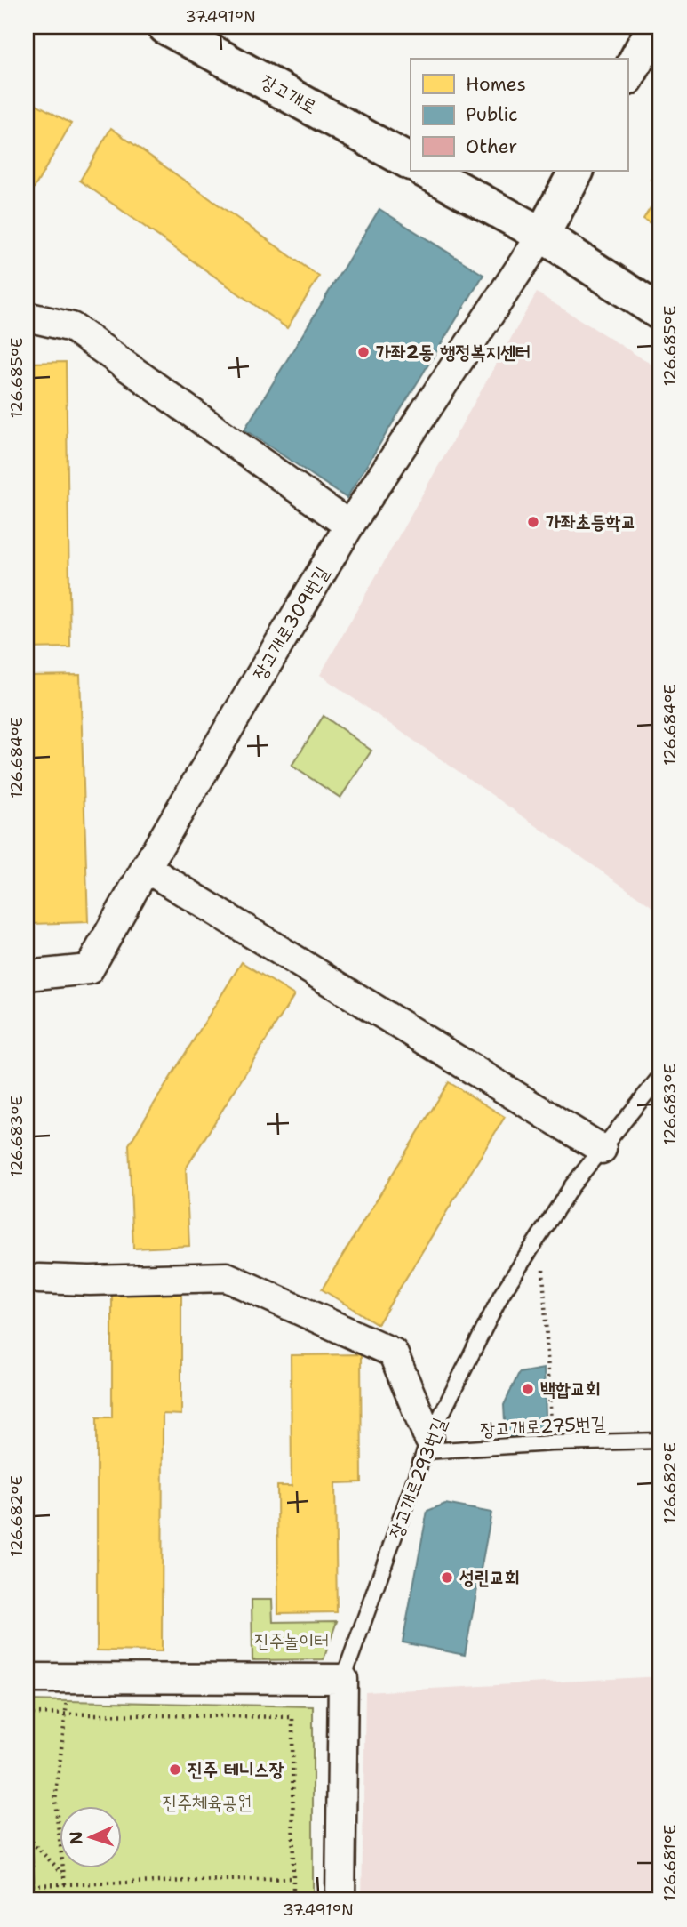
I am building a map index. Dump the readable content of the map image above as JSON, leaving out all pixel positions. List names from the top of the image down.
{
  "streets": {
    "street": ["장고개로", "장고개로309번길", "장고개로293번길"],
    "lane": ["장고개로275번길"]
  },
  "crossings": [
    ["장고개로275번길", "장고개로293번길"]
  ],
  "parks": ["진주놀이터", "진주체육공원"],
  "places": [
    "가좌2동 행정복지센터",
    "가좌초등학교",
    "백합교회",
    "성린교회",
    "진주 테니스장"
  ],
  "legend": ["Homes", "Public", "Other"],
  "north": "left",
  "coordinates": [
    "37.491°N",
    "126.685°E",
    "126.684°E",
    "126.683°E",
    "126.682°E",
    "126.681°E"
  ]
}
